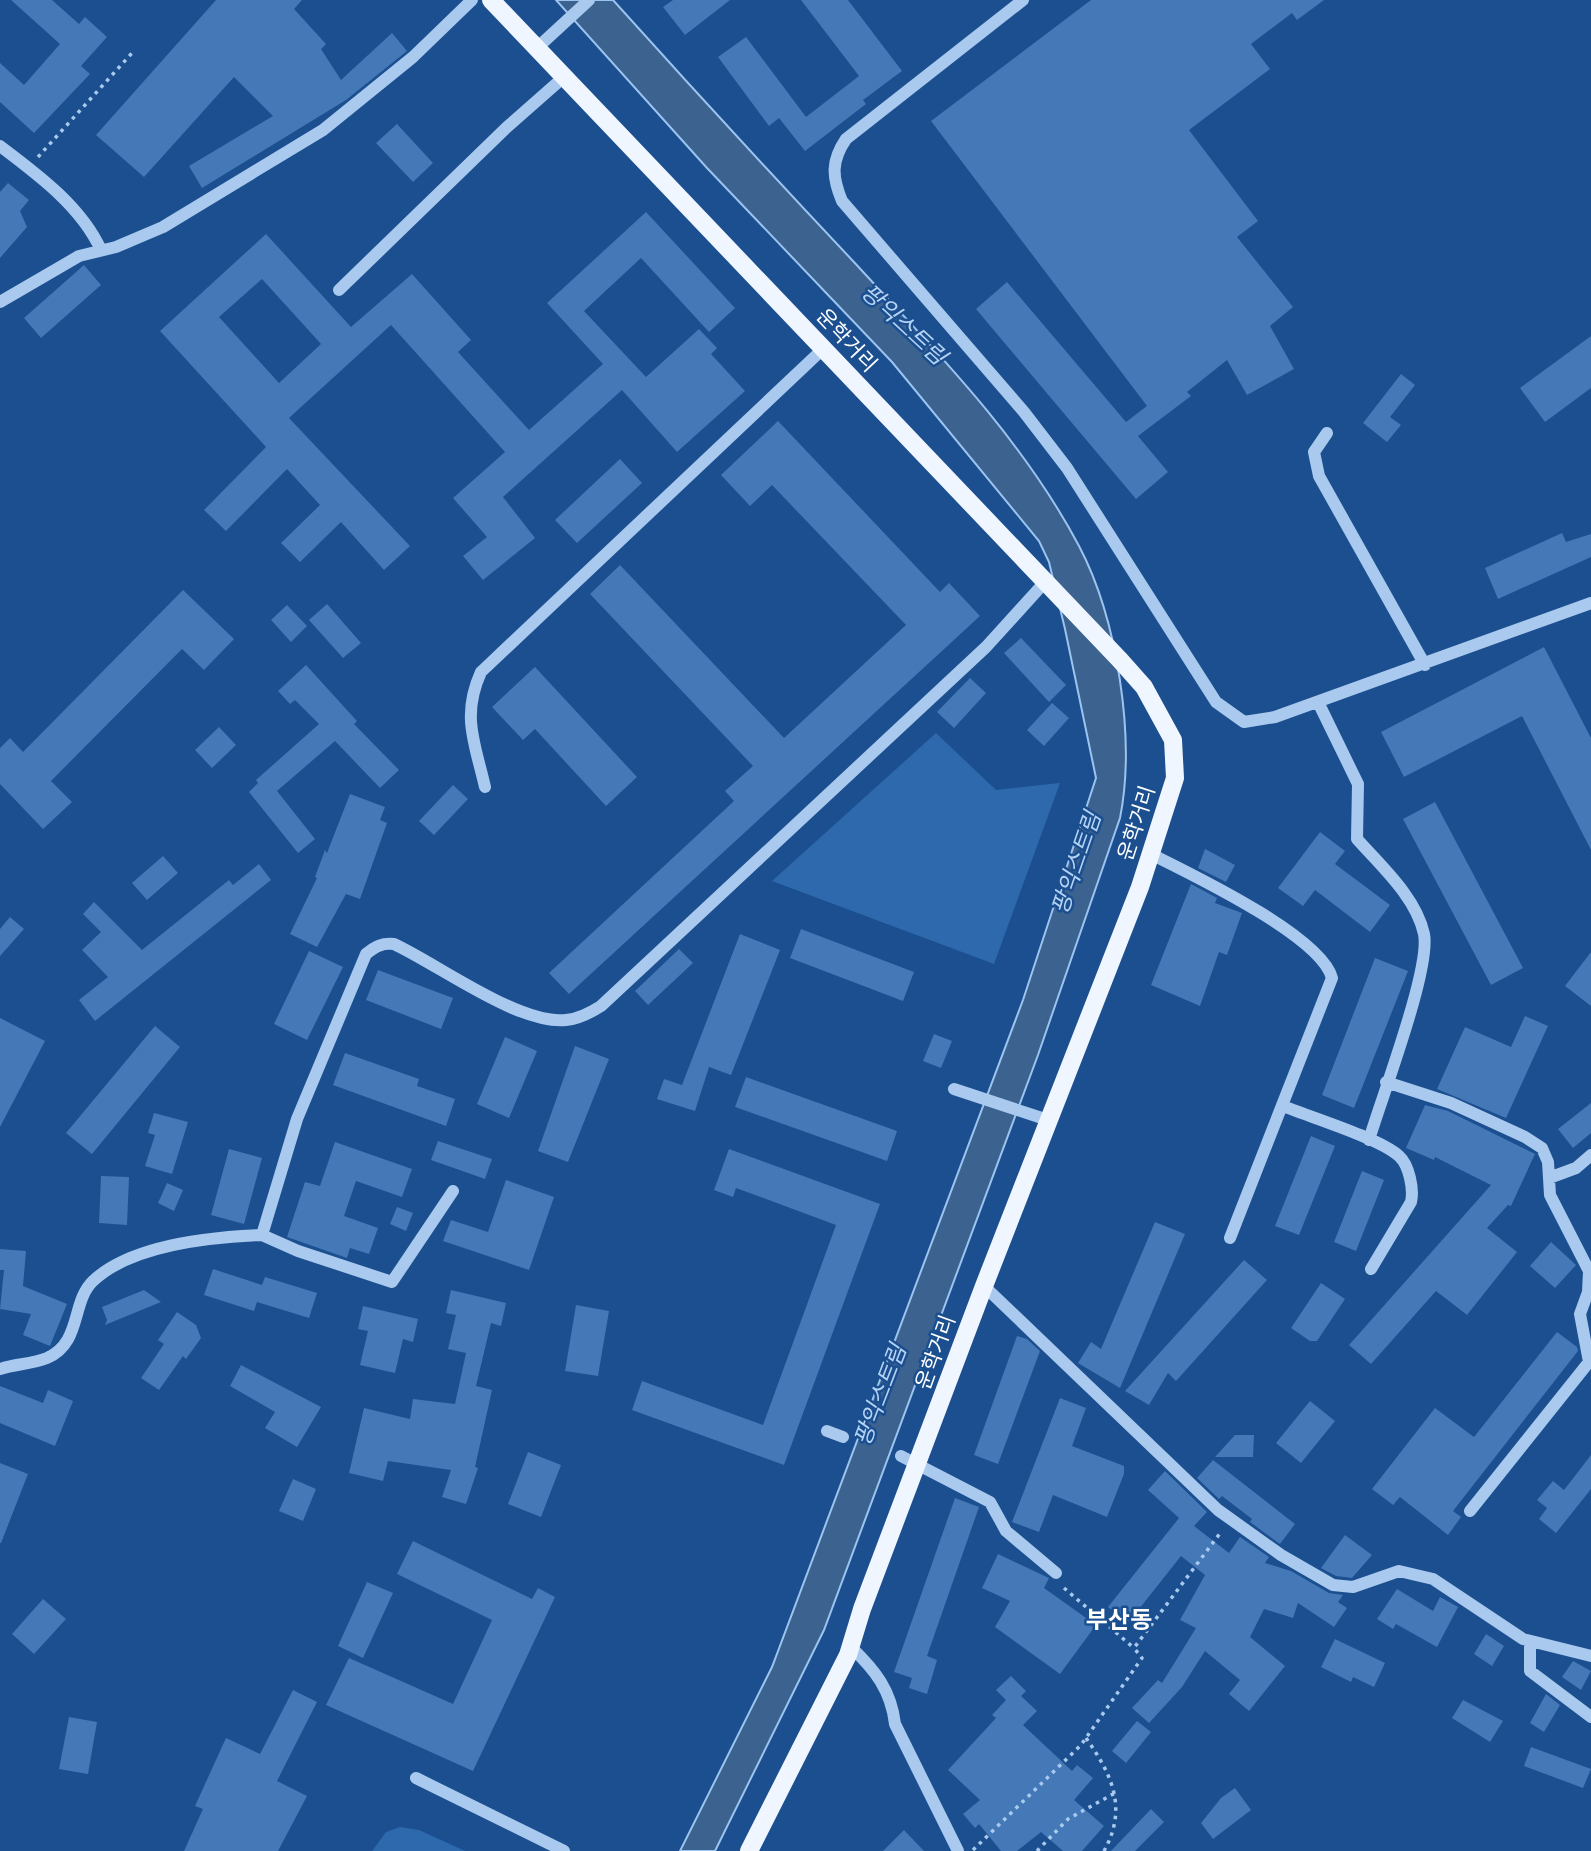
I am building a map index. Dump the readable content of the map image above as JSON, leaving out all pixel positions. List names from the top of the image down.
{
  "streets": {
    "main road": ["운학거리"]
  },
  "districts": ["부산동"],
  "water": ["팡익스트림"]
}
